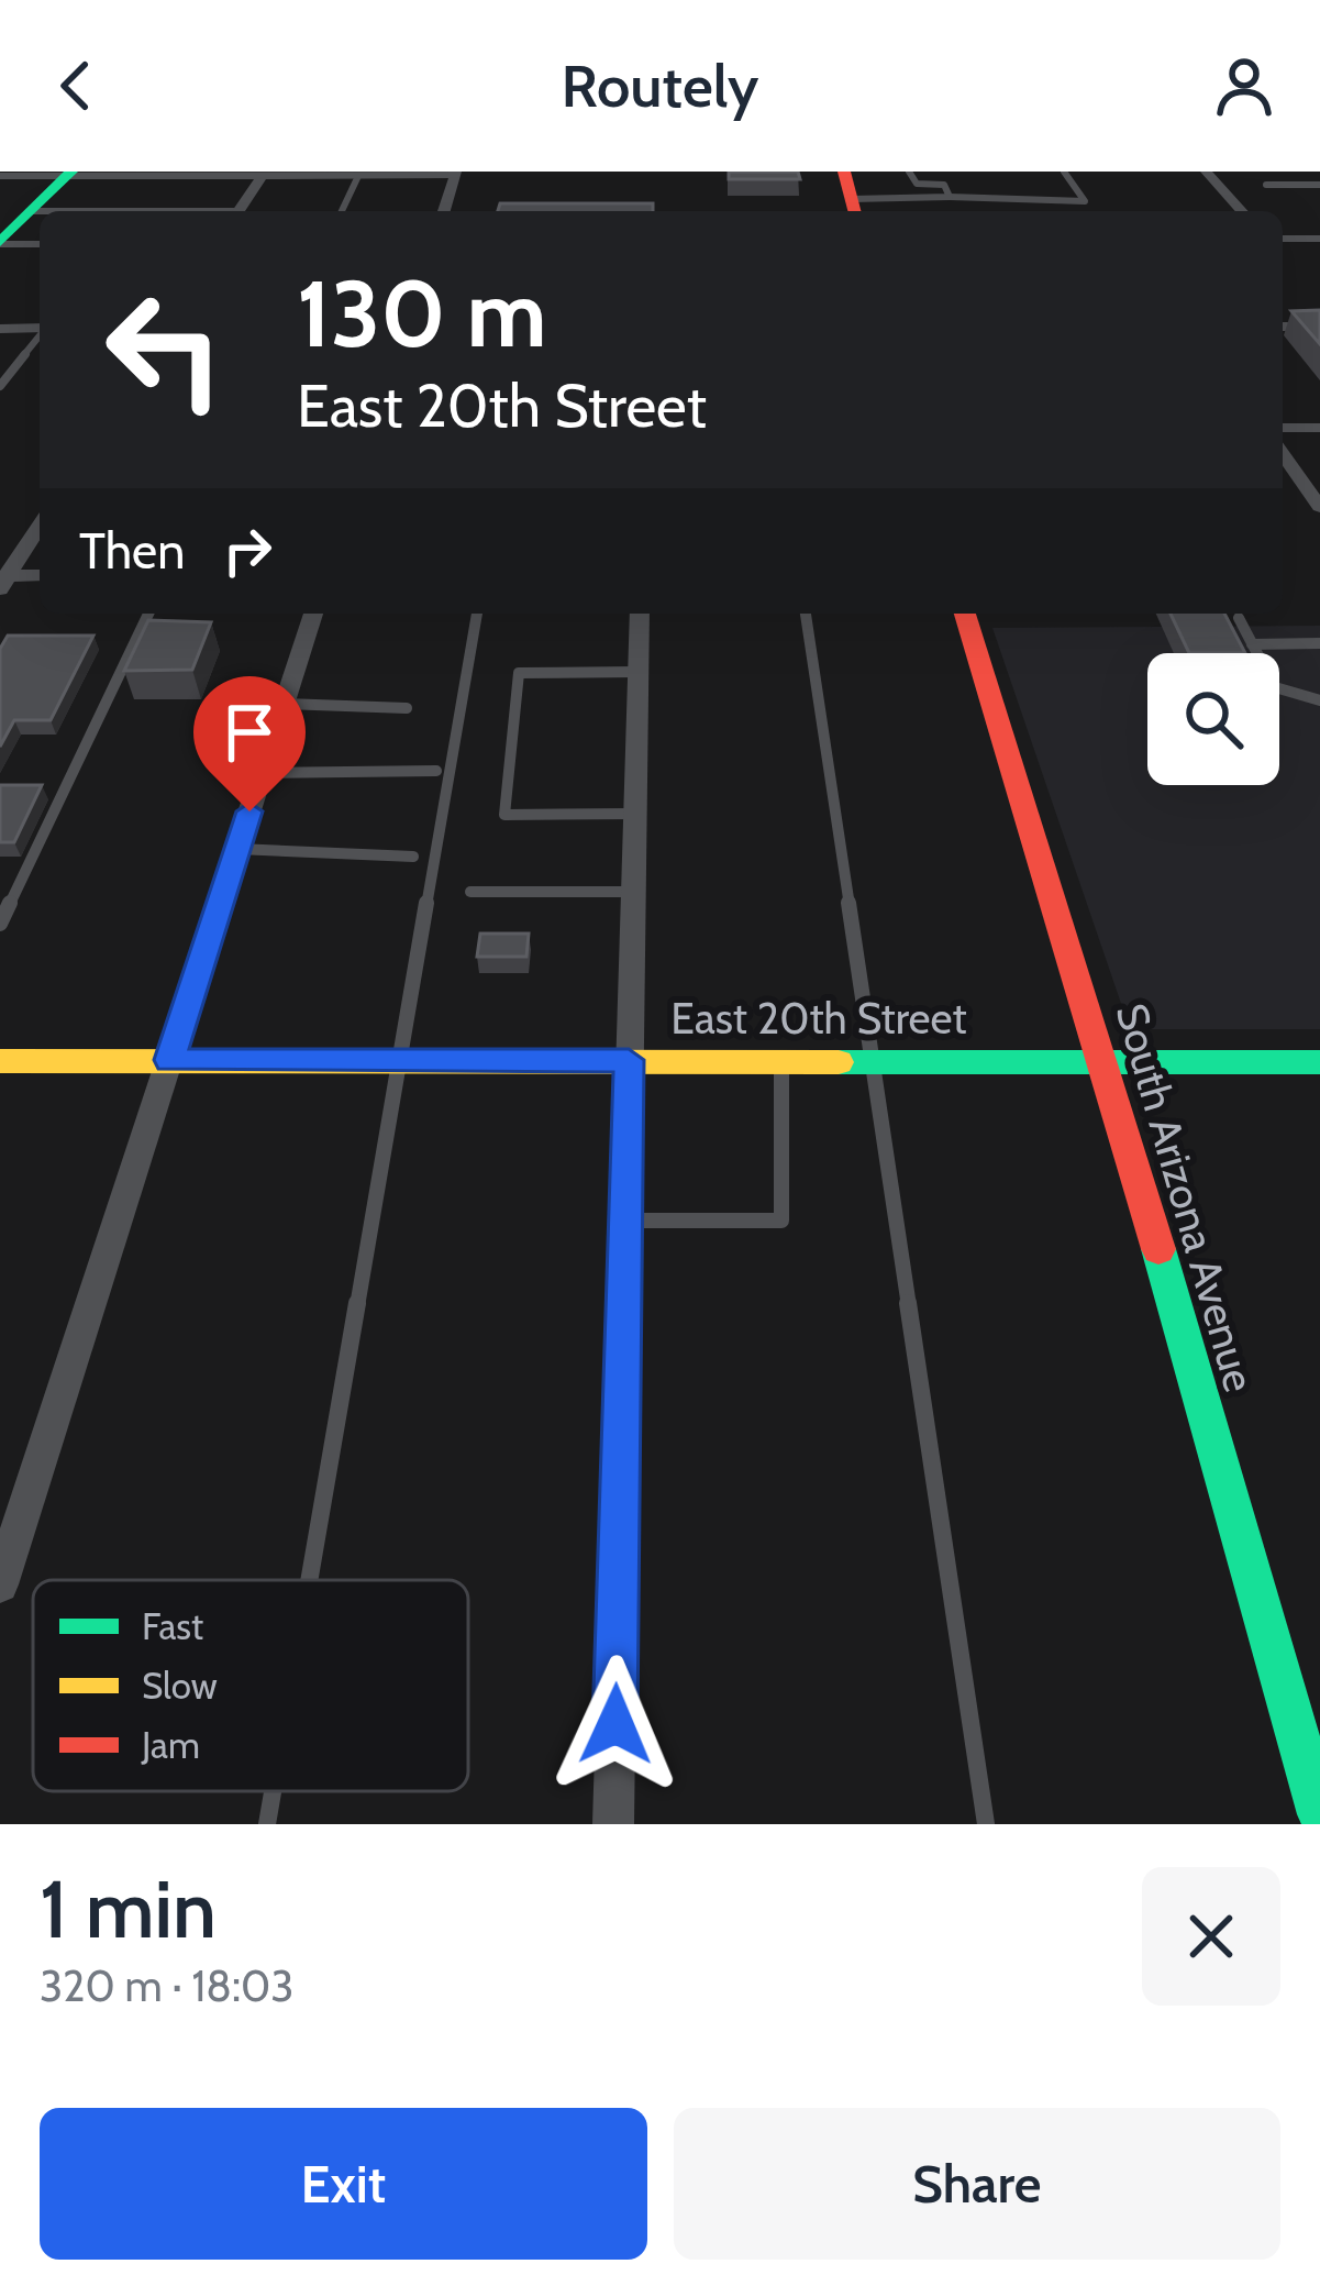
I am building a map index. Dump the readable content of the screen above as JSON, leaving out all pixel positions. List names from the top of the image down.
{
  "streets": {
    "street": ["East 20th Street", "South Arizona Avenue"]
  },
  "crossings": [
    ["East 20th Street", "South Arizona Avenue"]
  ],
  "legend": ["Fast", "Slow", "Jam"],
  "page": {
    "header": "Routely",
    "turn": ["130 m", "East 20th Street"],
    "then": "Then",
    "heading": ["1 min", "320 m · 18:03"],
    "buttons": ["Exit", "Share"]
  }
}
